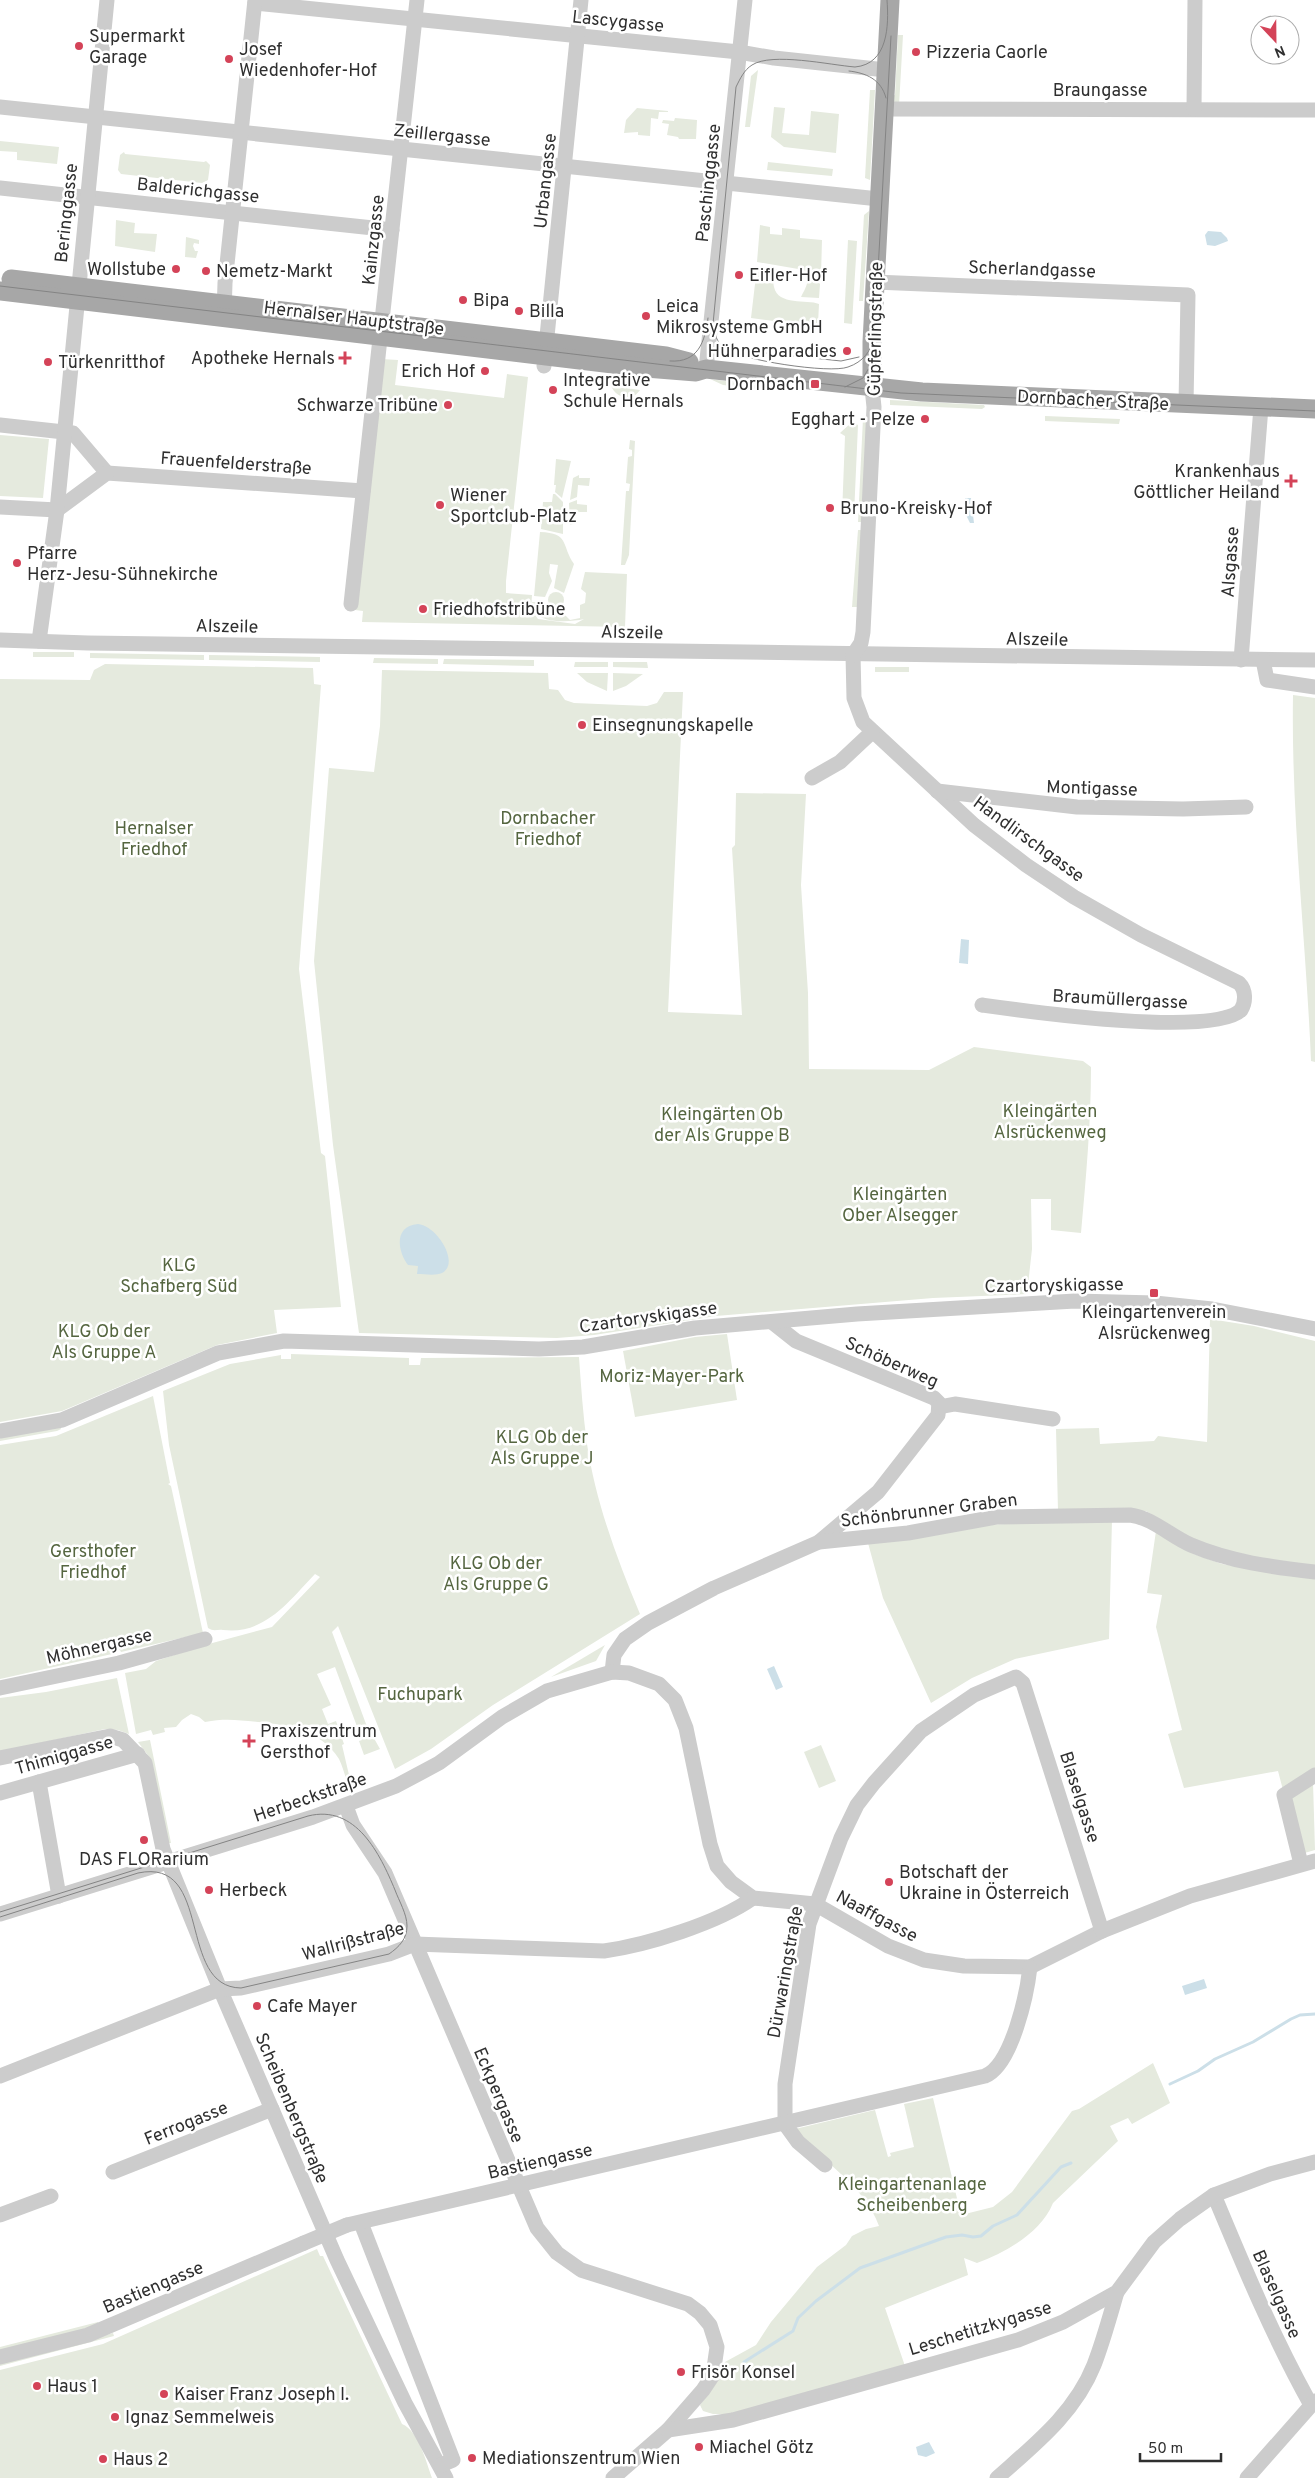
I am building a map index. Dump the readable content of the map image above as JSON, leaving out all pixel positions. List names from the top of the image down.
{
  "streets": {
    "main road": ["Hernalser Hauptstraße", "Güpferlingstraße", "Dornbacher Straße"],
    "street": [
      "Lascygasse",
      "Braungasse",
      "Zeillergasse",
      "Urbangasse",
      "Paschinggasse",
      "Balderichgasse",
      "Beringgasse",
      "Kainzgasse",
      "Scherlandgasse",
      "Frauenfelderstraße",
      "Alsgasse",
      "Alszeile",
      "Montigasse",
      "Handlirschgasse",
      "Braumüllergasse",
      "Czartoryskigasse",
      "Schöberweg",
      "Schönbrunner Graben",
      "Möhnergasse",
      "Thimiggasse",
      "Herbeckstraße",
      "Blaselgasse",
      "Naaffgasse",
      "Wallrißstraße",
      "Dürwaringstraße",
      "Eckpergasse",
      "Scheibenbergstraße",
      "Ferrogasse",
      "Bastiengasse",
      "Leschetitzkygasse"
    ]
  },
  "crossings": [
    ["Lascygasse", "Urbangasse"],
    ["Lascygasse", "Paschinggasse"],
    ["Lascygasse", "Kainzgasse"],
    ["Lascygasse", "Güpferlingstraße"],
    ["Braungasse", "Güpferlingstraße"],
    ["Zeillergasse", "Urbangasse"],
    ["Zeillergasse", "Paschinggasse"],
    ["Zeillergasse", "Beringgasse"],
    ["Zeillergasse", "Kainzgasse"],
    ["Zeillergasse", "Güpferlingstraße"],
    ["Urbangasse", "Hernalser Hauptstraße"],
    ["Paschinggasse", "Hernalser Hauptstraße"],
    ["Balderichgasse", "Beringgasse"],
    ["Balderichgasse", "Kainzgasse"],
    ["Beringgasse", "Hernalser Hauptstraße"],
    ["Beringgasse", "Alszeile"],
    ["Kainzgasse", "Hernalser Hauptstraße"],
    ["Kainzgasse", "Frauenfelderstraße"],
    ["Scherlandgasse", "Güpferlingstraße"],
    ["Scherlandgasse", "Dornbacher Straße"],
    ["Hernalser Hauptstraße", "Güpferlingstraße"],
    ["Hernalser Hauptstraße", "Dornbacher Straße"],
    ["Güpferlingstraße", "Dornbacher Straße"],
    ["Güpferlingstraße", "Alszeile"],
    ["Güpferlingstraße", "Handlirschgasse"],
    ["Dornbacher Straße", "Alsgasse"],
    ["Alsgasse", "Alszeile"],
    ["Alszeile", "Handlirschgasse"],
    ["Montigasse", "Handlirschgasse"],
    ["Handlirschgasse", "Braumüllergasse"],
    ["Czartoryskigasse", "Schöberweg"],
    ["Schöberweg", "Schönbrunner Graben"],
    ["Schönbrunner Graben", "Herbeckstraße"],
    ["Thimiggasse", "Scheibenbergstraße"],
    ["Herbeckstraße", "Eckpergasse"],
    ["Herbeckstraße", "Scheibenbergstraße"],
    ["Blaselgasse", "Naaffgasse"],
    ["Blaselgasse", "Dürwaringstraße"],
    ["Blaselgasse", "Leschetitzkygasse"],
    ["Naaffgasse", "Wallrißstraße"],
    ["Naaffgasse", "Dürwaringstraße"],
    ["Naaffgasse", "Bastiengasse"],
    ["Wallrißstraße", "Eckpergasse"],
    ["Wallrißstraße", "Scheibenbergstraße"],
    ["Dürwaringstraße", "Bastiengasse"],
    ["Eckpergasse", "Bastiengasse"],
    ["Eckpergasse", "Leschetitzkygasse"],
    ["Scheibenbergstraße", "Ferrogasse"],
    ["Scheibenbergstraße", "Bastiengasse"]
  ],
  "parks": [
    "Dornbacher Friedhof",
    "Hernalser Friedhof",
    "Kleingärten Alsrückenweg",
    "Kleingärten Ob der Als Gruppe B",
    "Kleingärten Ober Alsegger",
    "KLG Schafberg Süd",
    "KLG Ob der Als Gruppe A",
    "Moriz-Mayer-Park",
    "KLG Ob der Als Gruppe J",
    "Gersthofer Friedhof",
    "KLG Ob der Als Gruppe G",
    "Fuchupark",
    "Kleingartenanlage Scheibenberg"
  ],
  "places": {
    "other": [
      "Supermarkt Garage",
      "Pizzeria Caorle",
      "Josef Wiedenhofer-Hof",
      "Wollstube",
      "Nemetz-Markt",
      "Eifler-Hof",
      "Bipa",
      "Billa",
      "Leica Mikrosysteme GmbH",
      "Hühnerparadies",
      "Türkenritthof",
      "Erich Hof",
      "Integrative Schule Hernals",
      "Schwarze Tribüne",
      "Egghart - Pelze",
      "Wiener Sportclub-Platz",
      "Bruno-Kreisky-Hof",
      "Pfarre Herz-Jesu-Sühnekirche",
      "Friedhofstribüne",
      "Einsegnungskapelle",
      "DAS FLORarium",
      "Botschaft der Ukraine in Österreich",
      "Herbeck",
      "Cafe Mayer",
      "Frisör Konsel",
      "Haus 1",
      "Kaiser Franz Joseph I.",
      "Ignaz Semmelweis",
      "Miachel Götz",
      "Mediationszentrum Wien",
      "Haus 2"
    ],
    "health": ["Apotheke Hernals", "Krankenhaus Göttlicher Heiland", "Praxiszentrum Gersthof"],
    "transit": ["Dornbach", "Kleingartenverein Alsrückenweg"]
  },
  "scale_bar": "50 m",
  "north": "bottom"
}
